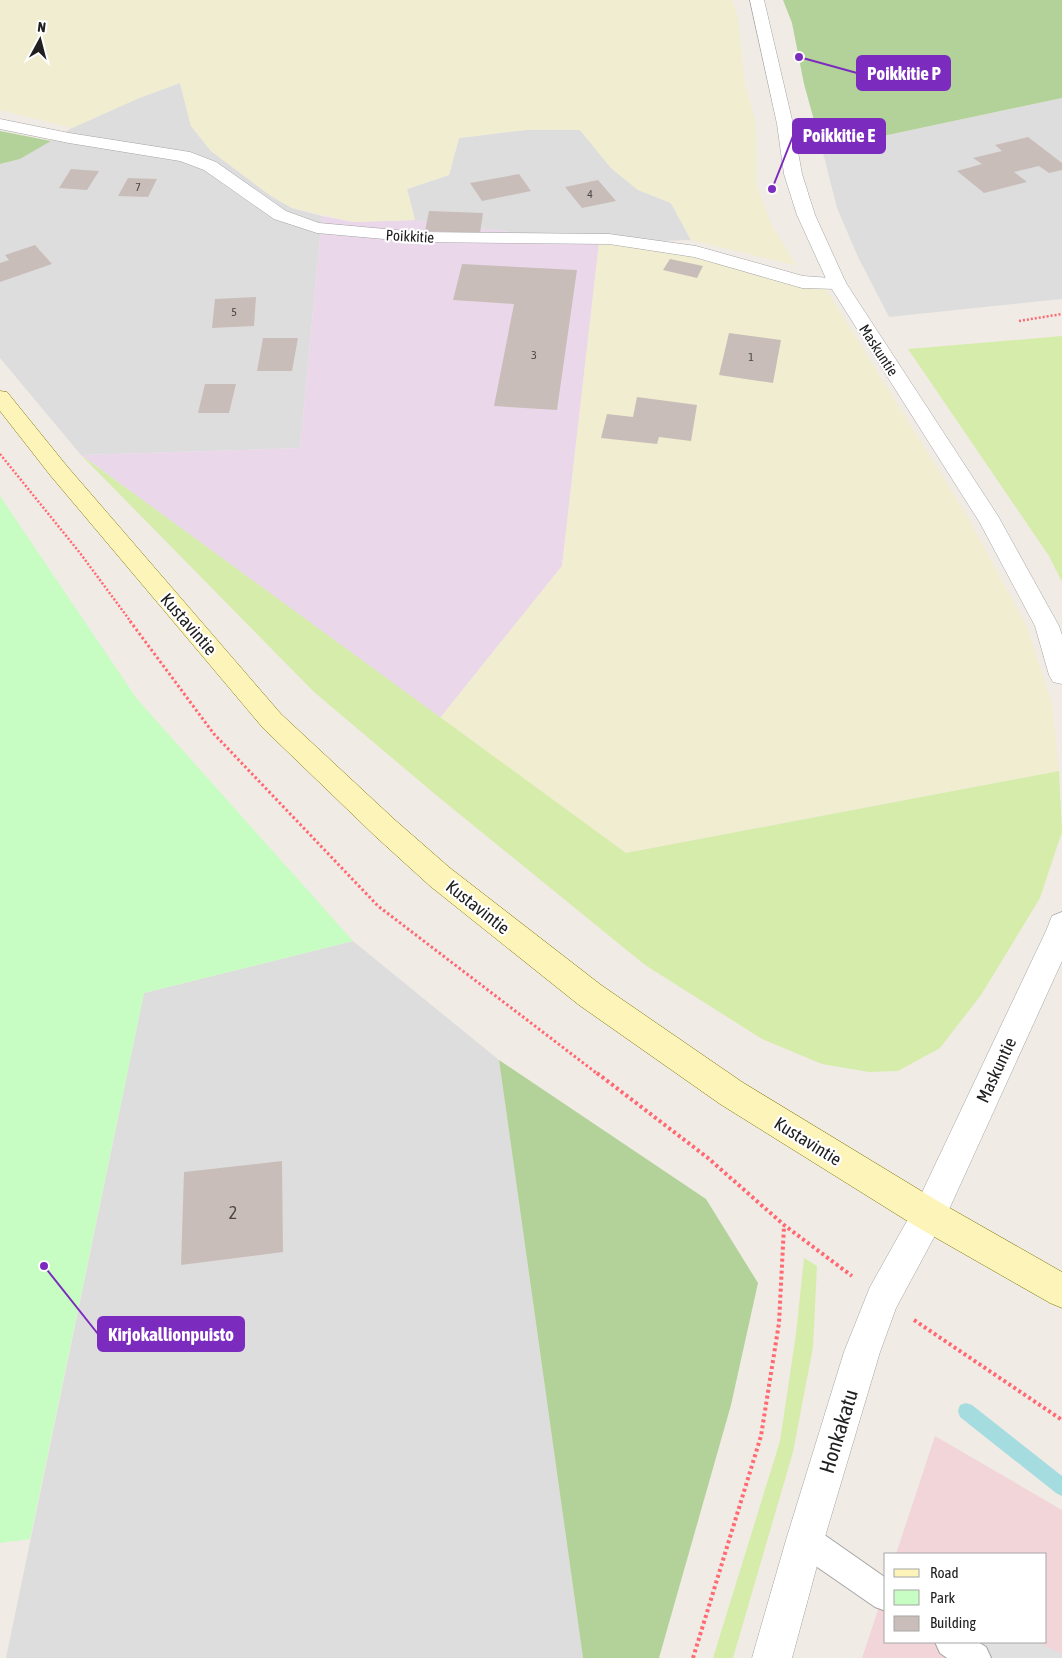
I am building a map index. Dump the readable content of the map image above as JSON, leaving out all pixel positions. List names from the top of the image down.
{
  "streets": {
    "main road": ["Kustavintie"],
    "street": ["Poikkitie", "Maskuntie", "Honkakatu"]
  },
  "crossings": [
    ["Poikkitie", "Maskuntie"],
    ["Maskuntie", "Kustavintie"],
    ["Maskuntie", "Honkakatu"],
    ["Kustavintie", "Honkakatu"]
  ],
  "places": ["Poikkitie P", "Poikkitie E", "Kirjokallionpuisto"],
  "house_numbers": [
    "7",
    "4",
    "5",
    "3",
    "1",
    "2"
  ],
  "legend": ["Road", "Park", "Building"],
  "north": "top"
}
